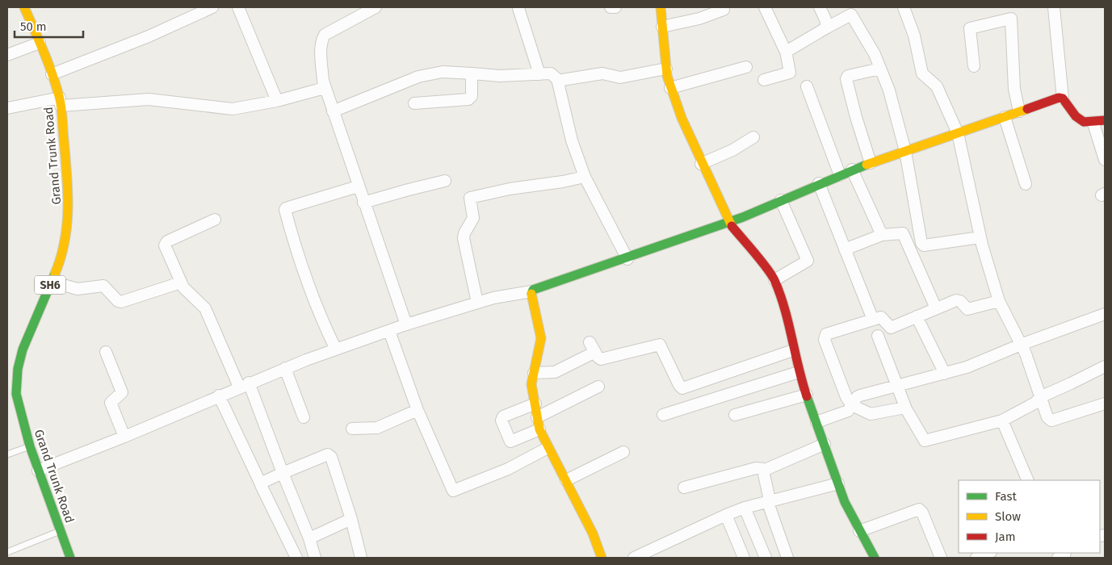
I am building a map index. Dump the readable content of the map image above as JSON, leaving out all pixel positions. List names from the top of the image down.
{
  "streets": {
    "street": ["Grand Trunk Road", "SH6"]
  },
  "legend": ["Fast", "Slow", "Jam"],
  "scale_bar": "50 m"
}
